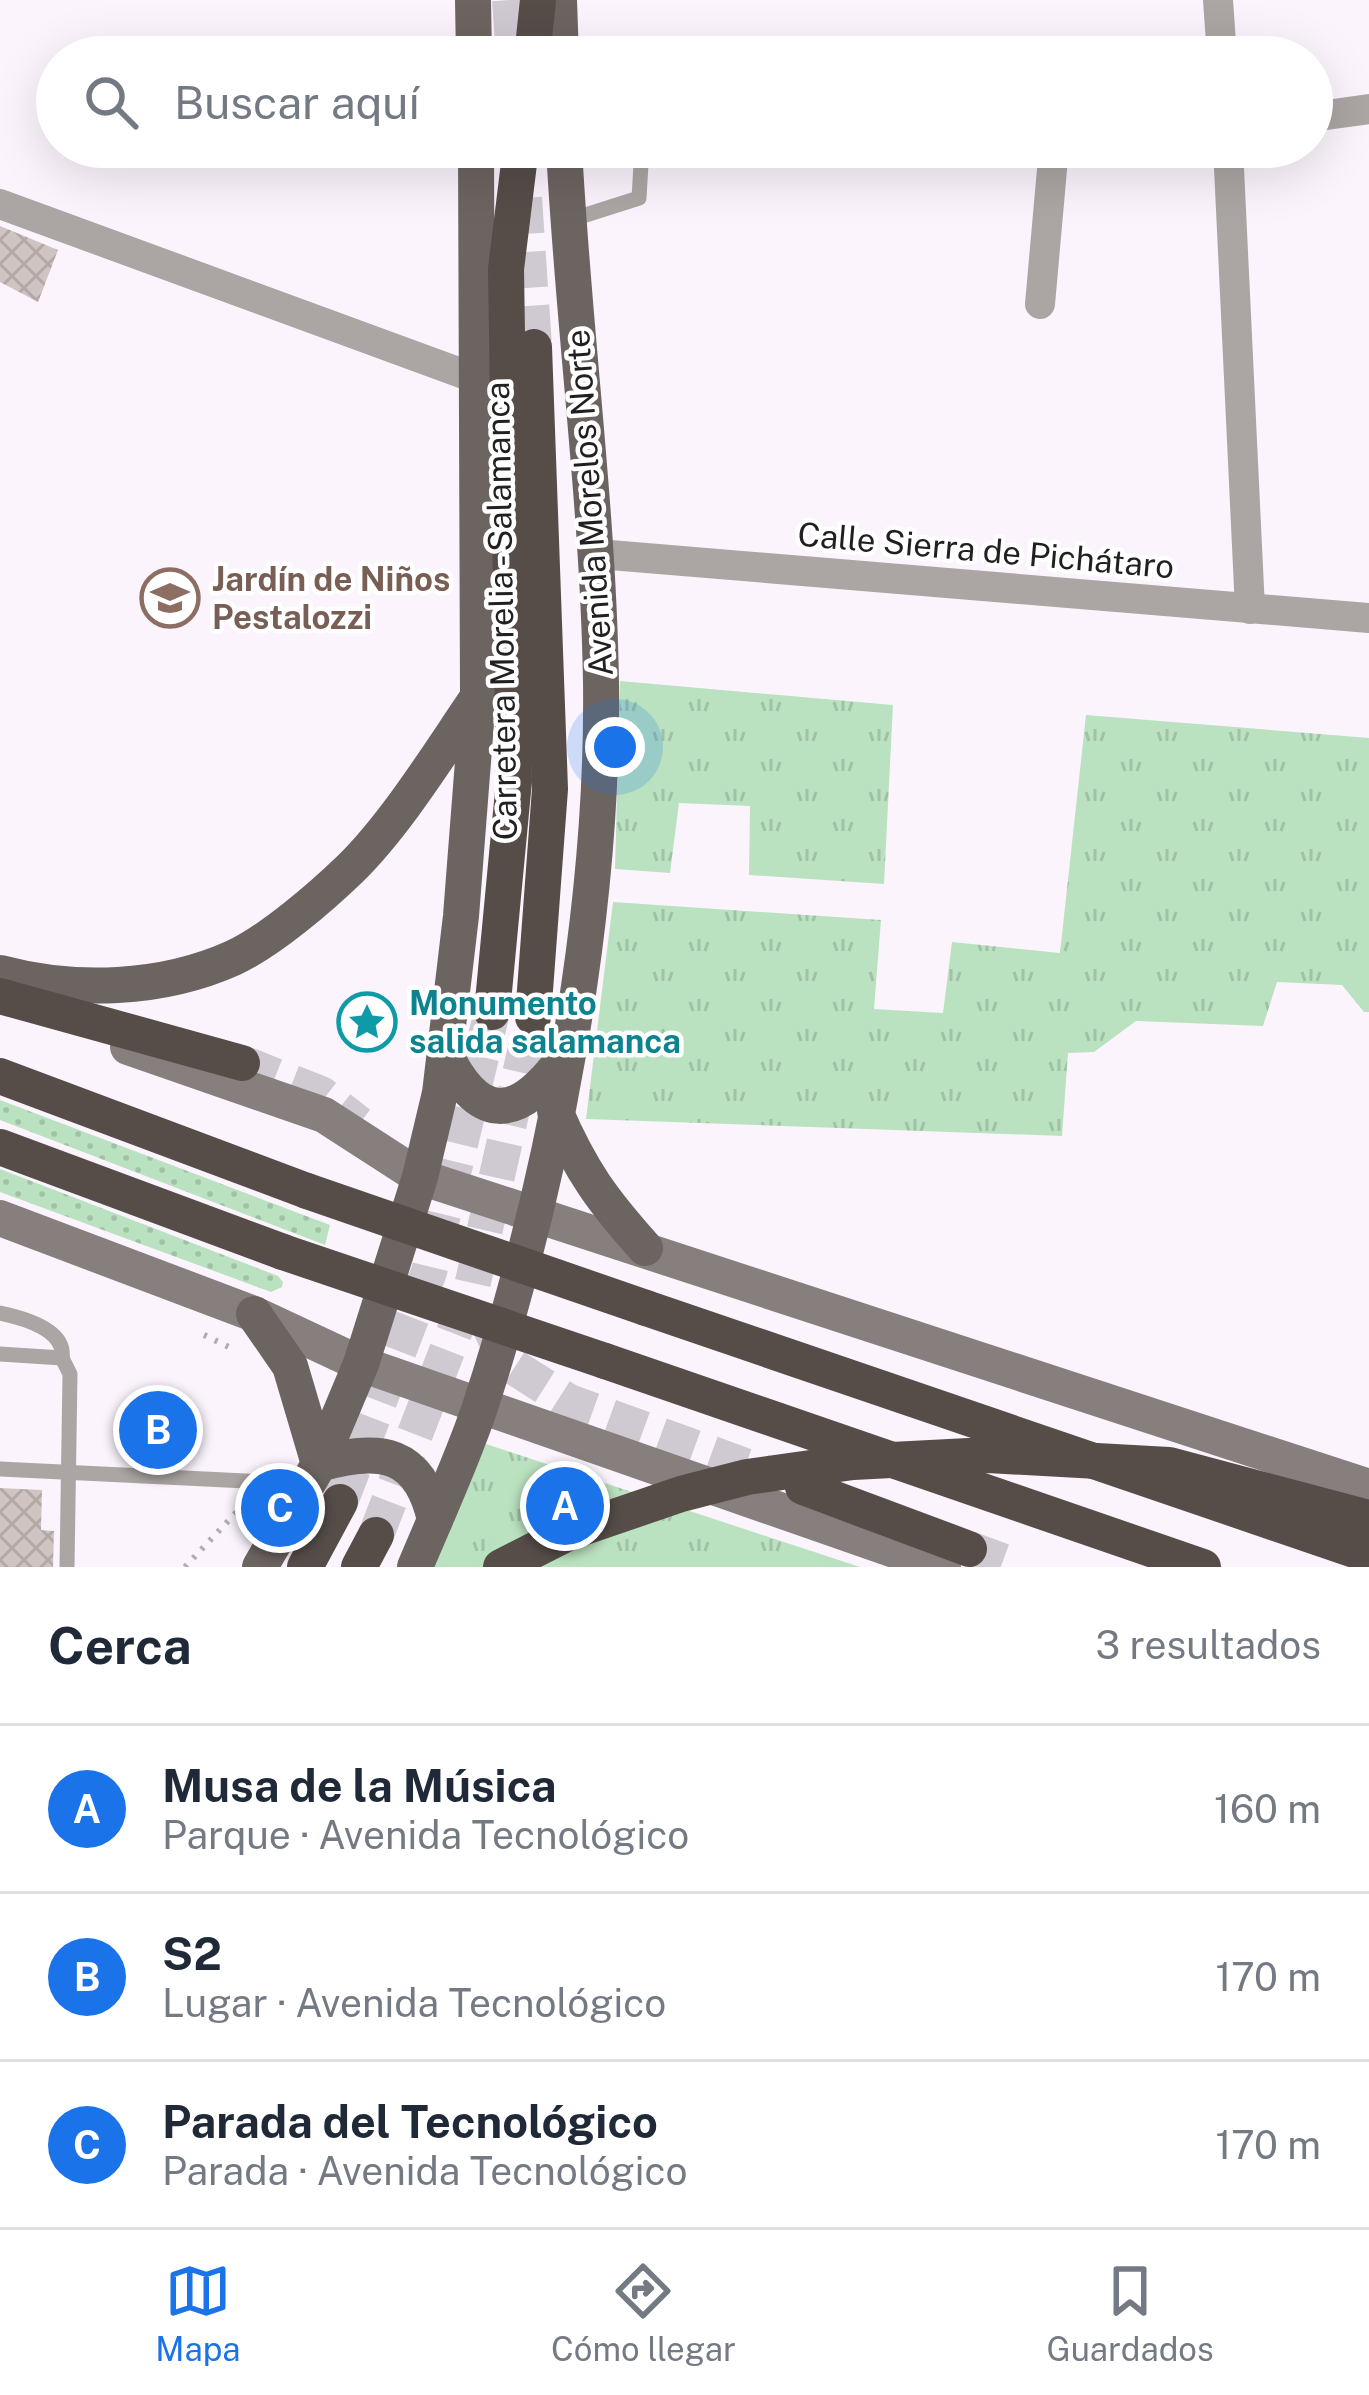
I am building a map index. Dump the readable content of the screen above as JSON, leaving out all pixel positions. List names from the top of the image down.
{
  "streets": {
    "highway": ["Carretera Morelia - Salamanca"],
    "main road": ["Avenida Morelos Norte"],
    "street": ["Calle Sierra de Pichátaro"]
  },
  "crossings": [
    ["Avenida Morelos Norte", "Calle Sierra de Pichátaro"]
  ],
  "places": {
    "school or university": ["Jardín de Niños Pestalozzi"],
    "place": ["Monumento salida salamanca"]
  },
  "page": {
    "search": "Buscar aquí",
    "pins": ["B", "A", "C"],
    "heading": ["Cerca", "3 resultados"],
    "list": [
      {
        "mark": "A",
        "name": "Musa de la Música",
        "note": "Parque · Avenida Tecnológico",
        "value": "160 m"
      },
      {
        "mark": "B",
        "name": "S2",
        "note": "Lugar · Avenida Tecnológico",
        "value": "170 m"
      },
      {
        "mark": "C",
        "name": "Parada del Tecnológico",
        "note": "Parada · Avenida Tecnológico",
        "value": "170 m"
      }
    ],
    "nav": ["Mapa", "Cómo llegar", "Guardados"]
  }
}
